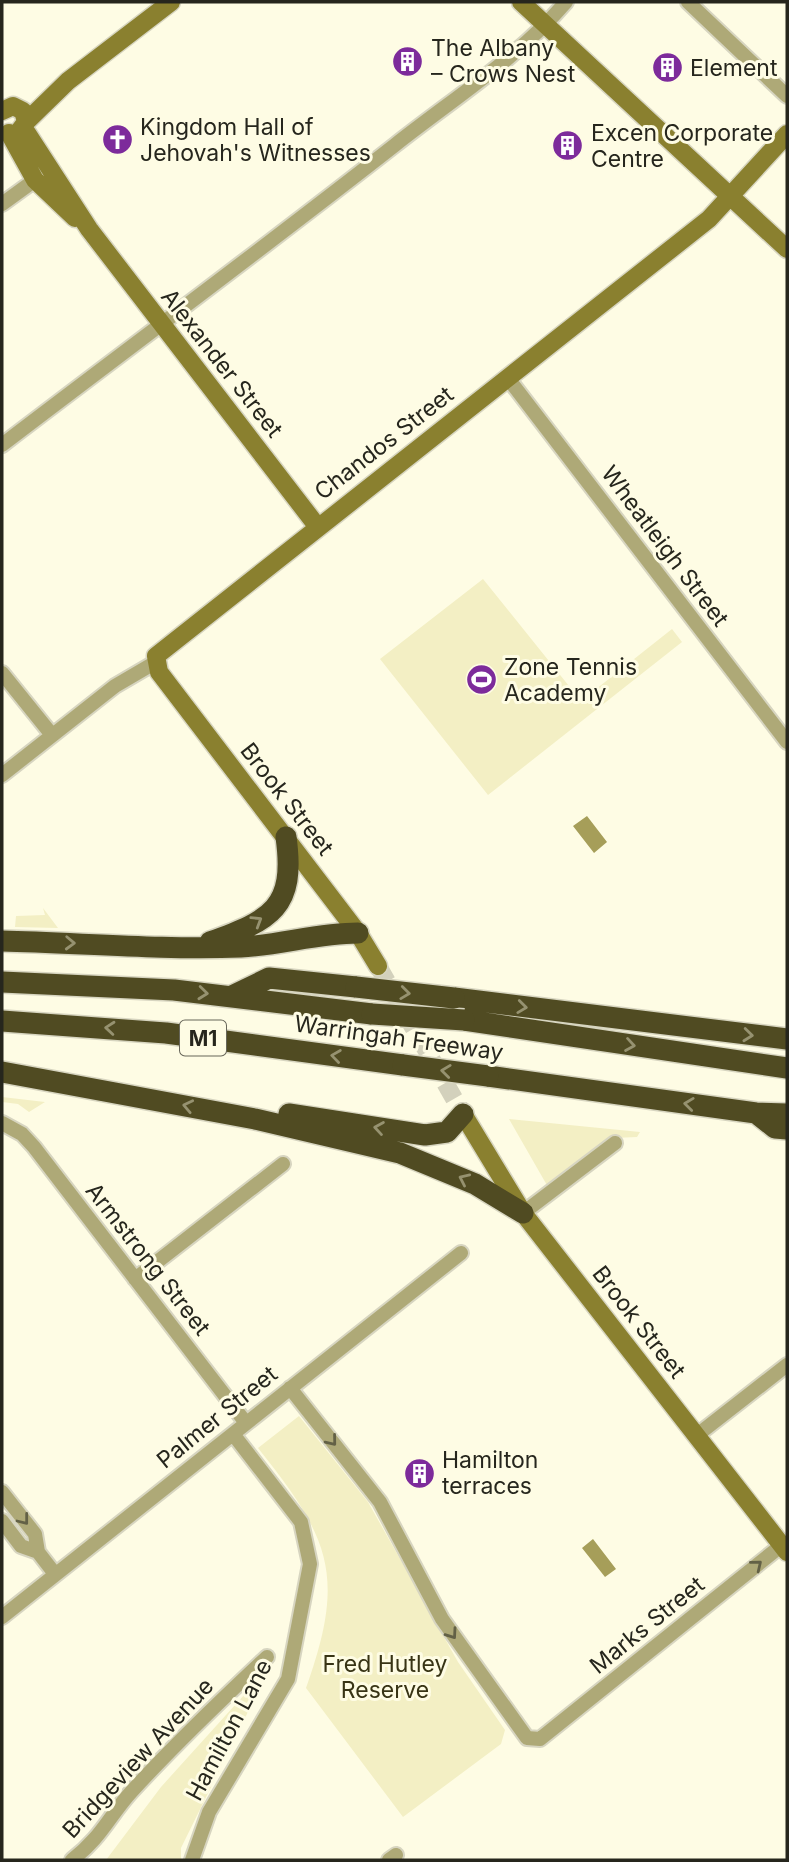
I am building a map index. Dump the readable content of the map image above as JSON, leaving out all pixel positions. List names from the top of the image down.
{
  "streets": {
    "highway": ["M1", "Warringah Freeway"],
    "main road": ["Alexander Street", "Chandos Street", "Brook Street"],
    "street": [
      "Wheatleigh Street",
      "Armstrong Street",
      "Palmer Street",
      "Marks Street",
      "Hamilton Lane",
      "Bridgeview Avenue"
    ]
  },
  "crossings": [
    ["Alexander Street", "Chandos Street"],
    ["Chandos Street", "Wheatleigh Street"],
    ["Chandos Street", "Brook Street"],
    ["Brook Street", "Marks Street"],
    ["Armstrong Street", "Palmer Street"],
    ["Palmer Street", "Marks Street"],
    ["Palmer Street", "Hamilton Lane"]
  ],
  "parks": ["Fred Hutley Reserve"],
  "places": {
    "building": [
      "The Albany – Crows Nest",
      "Element",
      "Excen Corporate Centre",
      "Hamilton terraces"
    ],
    "church": ["Kingdom Hall of Jehovah's Witnesses"],
    "sports": ["Zone Tennis Academy"]
  }
}
